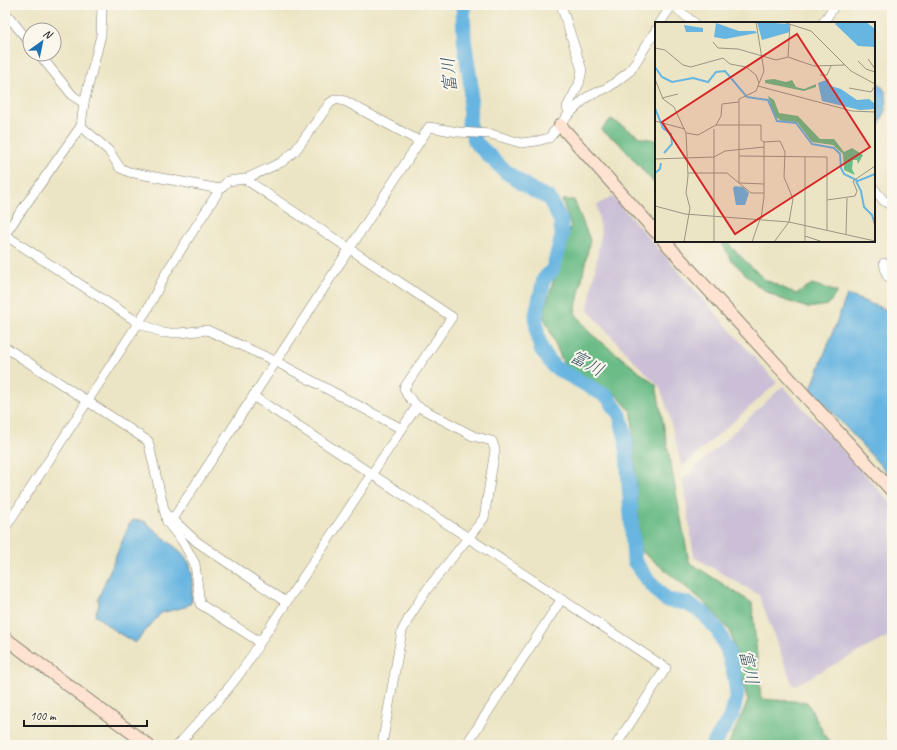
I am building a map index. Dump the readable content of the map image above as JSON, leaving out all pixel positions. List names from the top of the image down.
{
  "water": ["富川"],
  "scale_bar": "100 m",
  "north": "top right"
}
